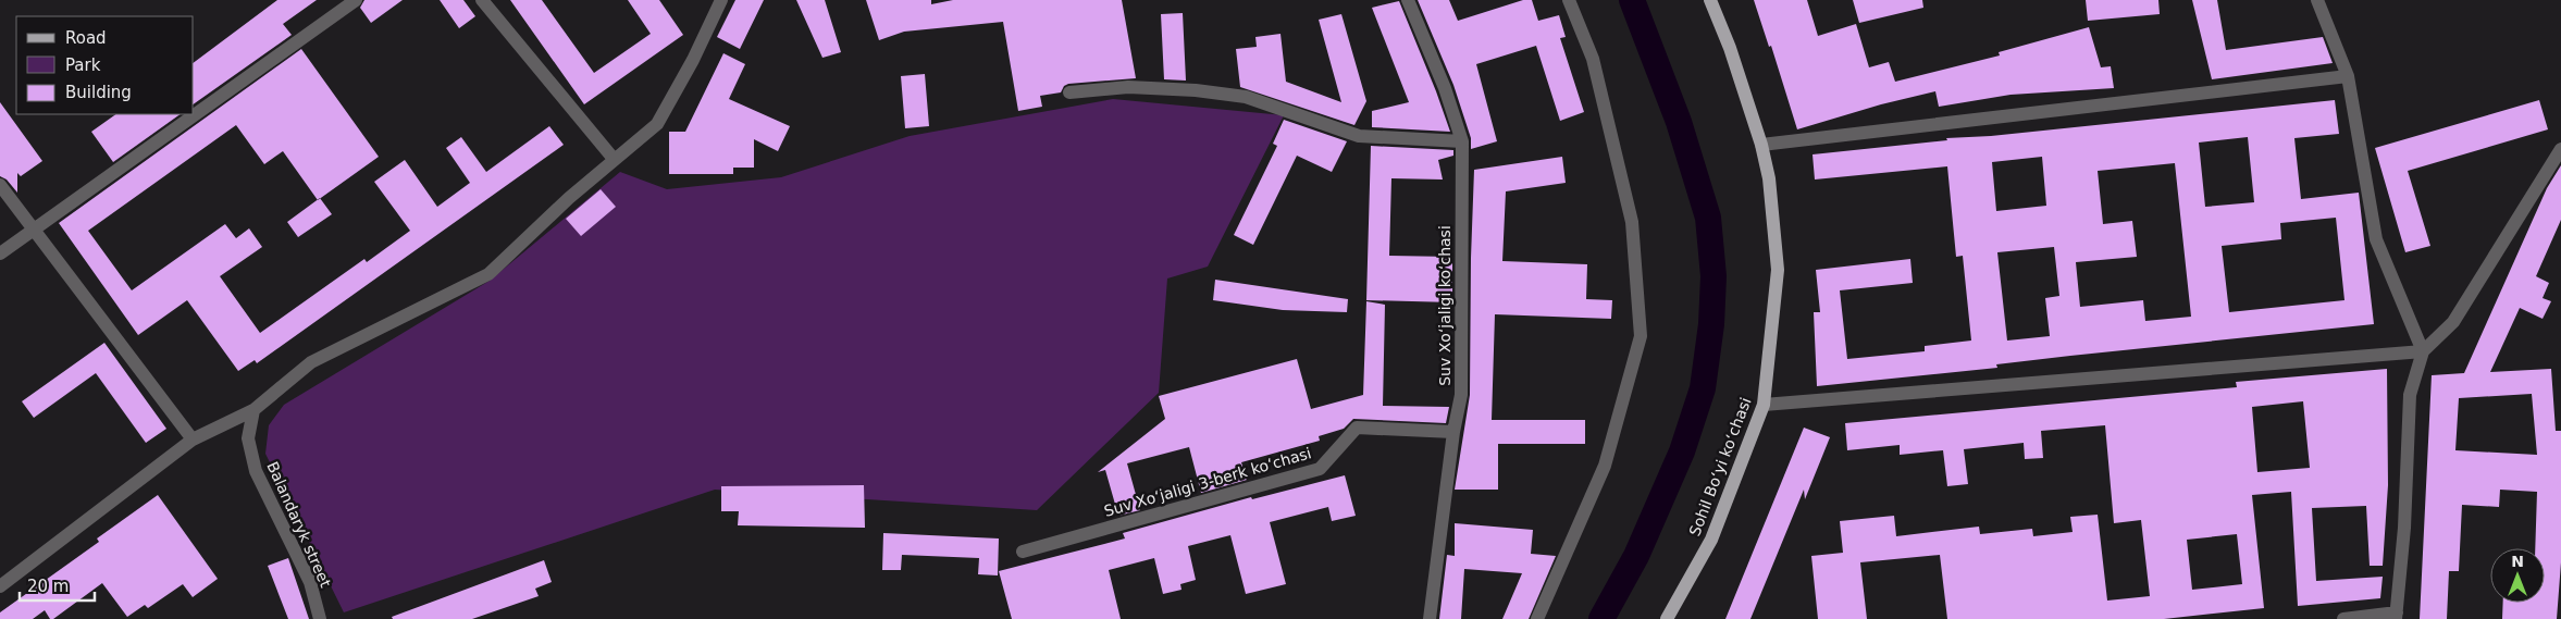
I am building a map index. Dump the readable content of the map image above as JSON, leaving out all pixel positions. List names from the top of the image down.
{
  "streets": {
    "main road": ["Sohil Boʻyi koʻchasi"],
    "street": ["Suv Xoʻjaligi koʻchasi", "Suv Xoʻjaligi 3-berk koʻchasi", "Balandaryk street"]
  },
  "crossings": [
    ["Suv Xoʻjaligi koʻchasi", "Suv Xoʻjaligi 3-berk koʻchasi"]
  ],
  "legend": ["Road", "Park", "Building"],
  "scale_bar": "20 m",
  "north": "top"
}
